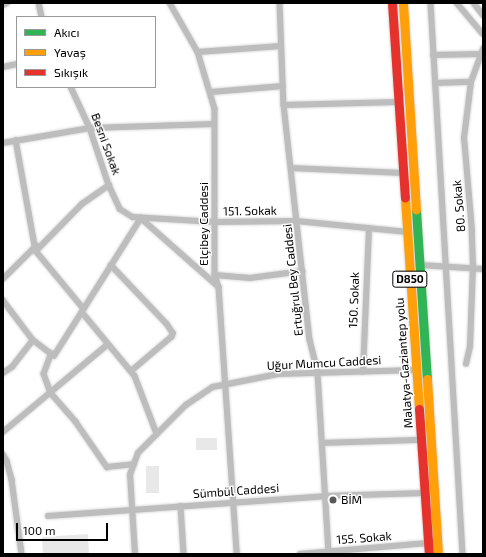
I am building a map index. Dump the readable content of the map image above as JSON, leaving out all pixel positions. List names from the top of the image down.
{
  "streets": {
    "highway": ["D850", "Malatya-Gaziantep yolu"],
    "street": [
      "Besni Sokak",
      "80. Sokak",
      "151. Sokak",
      "Elçibey Caddesi",
      "Ertuğrul Bey Caddesi",
      "150. Sokak",
      "Uğur Mumcu Caddesi",
      "Sümbül Caddesi",
      "155. Sokak"
    ]
  },
  "crossings": [
    ["Besni Sokak", "151. Sokak"],
    ["151. Sokak", "Elçibey Caddesi"],
    ["151. Sokak", "Ertuğrul Bey Caddesi"],
    ["151. Sokak", "150. Sokak"],
    ["151. Sokak", "Malatya-Gaziantep yolu"],
    ["Elçibey Caddesi", "Uğur Mumcu Caddesi"],
    ["Elçibey Caddesi", "Sümbül Caddesi"],
    ["Ertuğrul Bey Caddesi", "Uğur Mumcu Caddesi"],
    ["Ertuğrul Bey Caddesi", "Sümbül Caddesi"],
    ["Ertuğrul Bey Caddesi", "155. Sokak"],
    ["150. Sokak", "Uğur Mumcu Caddesi"],
    ["Uğur Mumcu Caddesi", "Malatya-Gaziantep yolu"],
    ["Uğur Mumcu Caddesi", "Sümbül Caddesi"],
    ["Malatya-Gaziantep yolu", "Sümbül Caddesi"],
    ["Malatya-Gaziantep yolu", "155. Sokak"]
  ],
  "places": ["BİM"],
  "legend": ["Akıcı", "Yavaş", "Sıkışık"],
  "scale_bar": "100 m"
}
